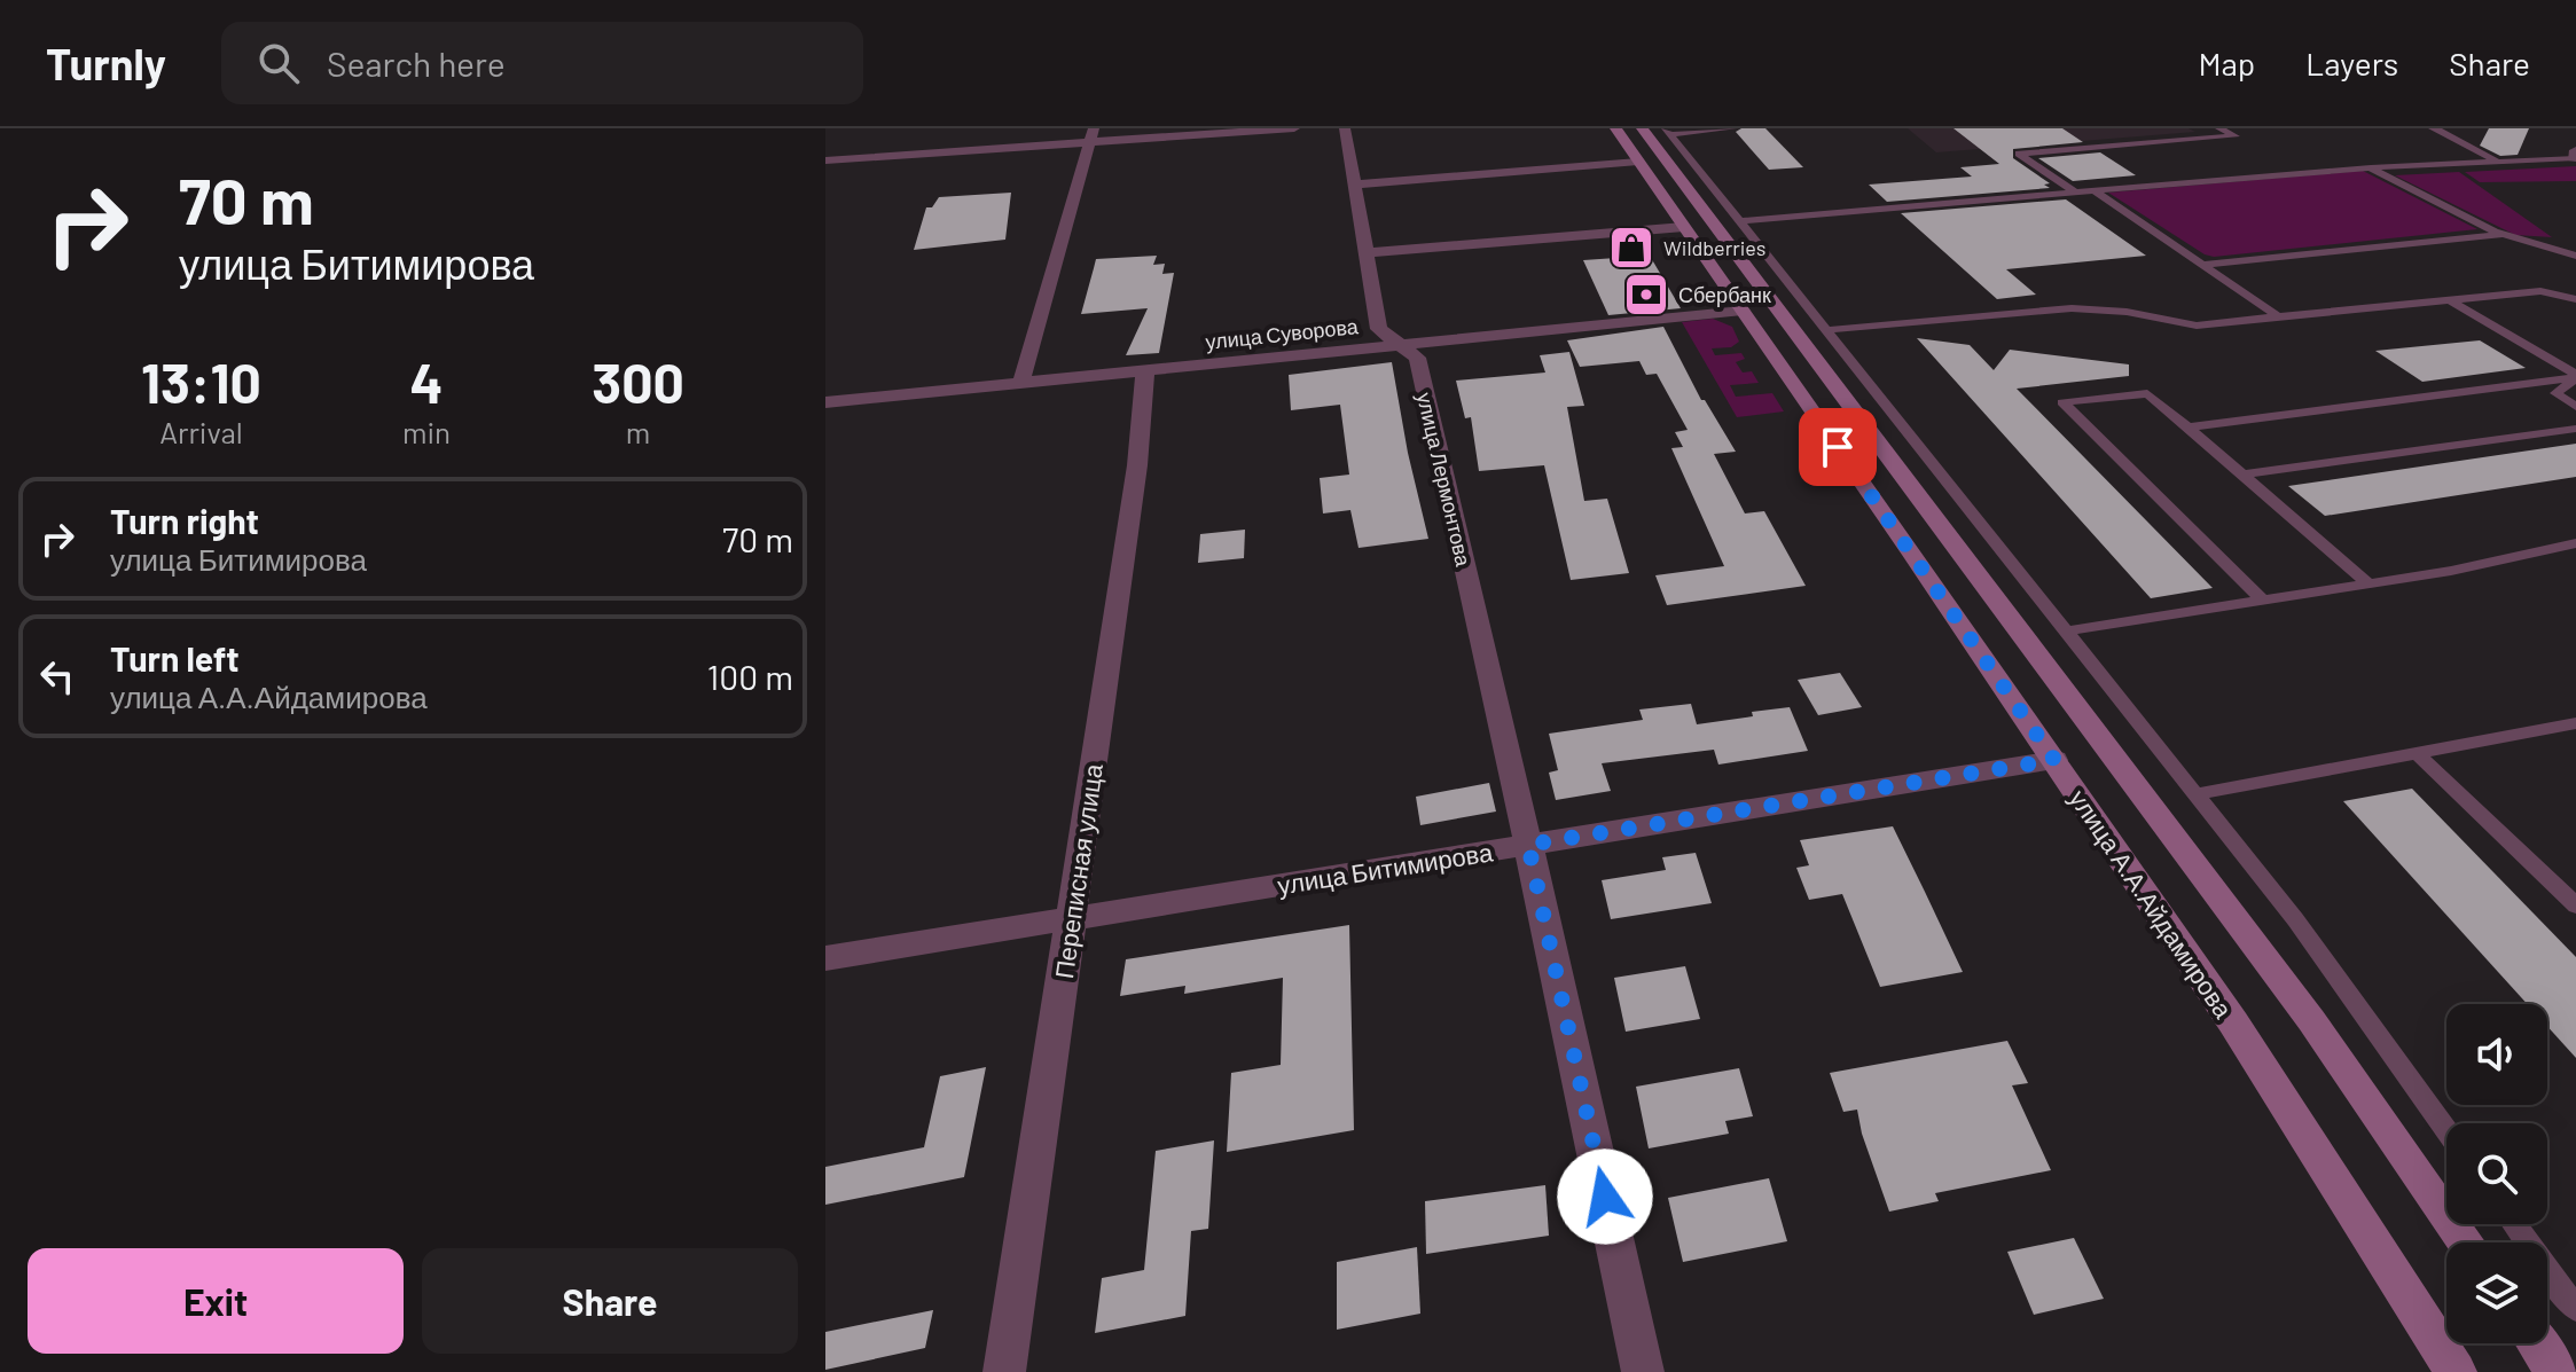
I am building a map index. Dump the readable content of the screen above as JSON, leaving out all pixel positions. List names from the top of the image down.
{
  "streets": {
    "main road": ["улица А.А.Айдамирова"],
    "street": [
      "улица Суворова",
      "улица Лермонтова",
      "улица Битимирова",
      "Переписная улица"
    ]
  },
  "crossings": [
    ["улица Суворова", "улица Лермонтова"],
    ["улица Суворова", "Переписная улица"],
    ["улица Суворова", "улица А.А.Айдамирова"],
    ["улица Лермонтова", "улица Битимирова"],
    ["улица Битимирова", "Переписная улица"],
    ["улица Битимирова", "улица А.А.Айдамирова"]
  ],
  "places": {
    "shop": ["Wildberries"],
    "bank": ["Сбербанк"]
  },
  "page": {
    "header": "Turnly",
    "search": "Search here",
    "nav": ["Map", "Layers", "Share"],
    "turn": ["70 m", "улица Битимирова"],
    "eta": [
      "13:10",
      "Arrival",
      "4",
      "min",
      "300",
      "m"
    ],
    "list": [
      {
        "name": "Turn right",
        "note": "улица Битимирова",
        "value": "70 m"
      },
      {
        "name": "Turn left",
        "note": "улица А.А.Айдамирова",
        "value": "100 m"
      }
    ],
    "buttons": ["Exit", "Share"]
  }
}
